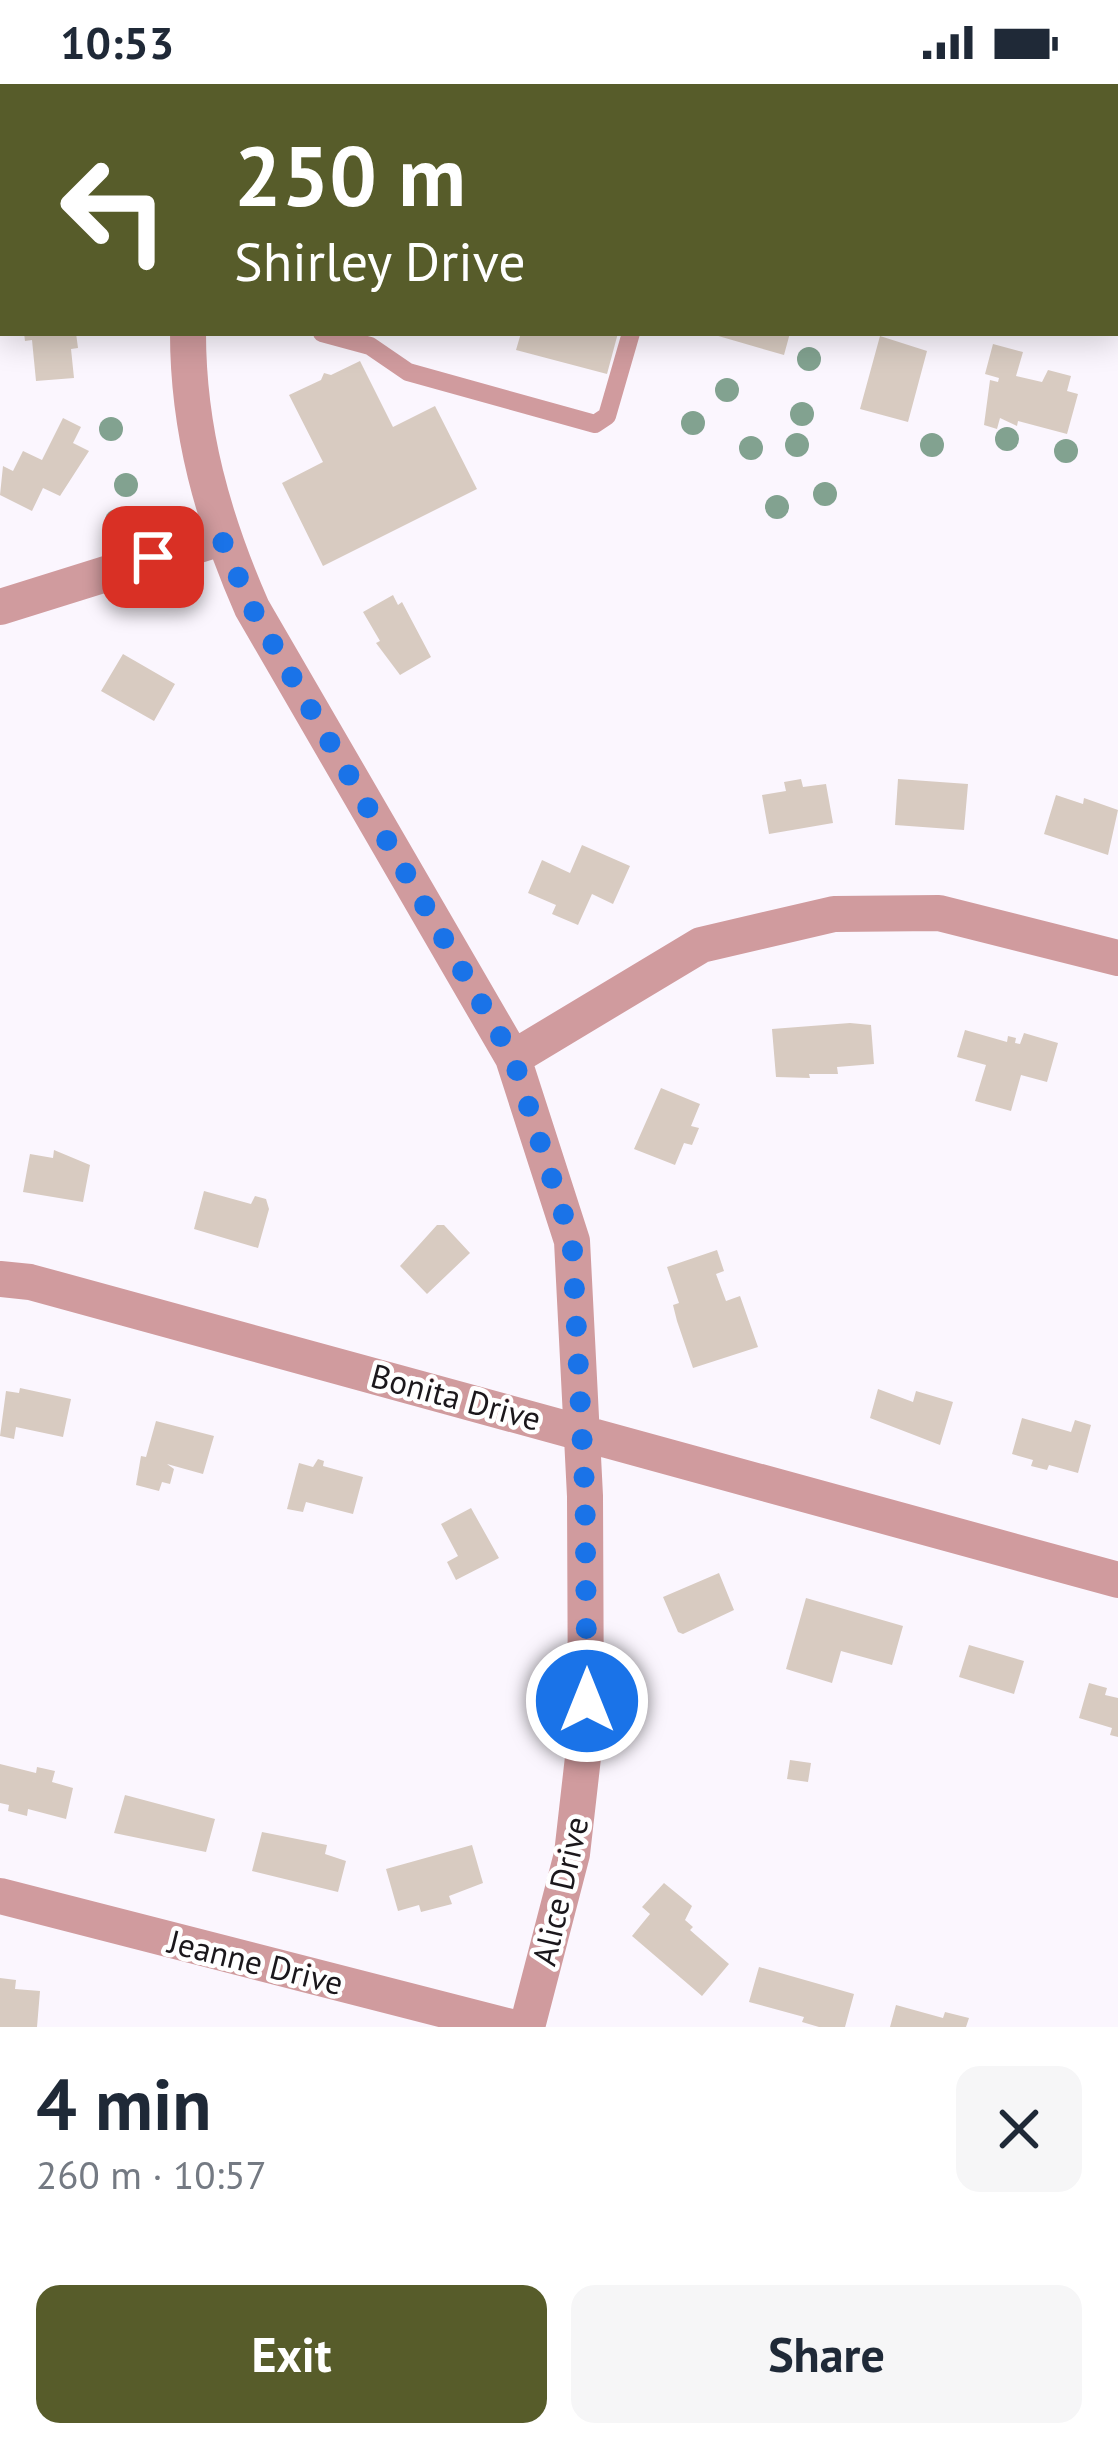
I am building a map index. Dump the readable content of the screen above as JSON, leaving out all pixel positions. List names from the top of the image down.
{
  "streets": {
    "street": ["Bonita Drive", "Alice Drive", "Jeanne Drive"]
  },
  "crossings": [
    ["Bonita Drive", "Alice Drive"]
  ],
  "page": {
    "status": "10:53",
    "turn": ["250 m", "Shirley Drive"],
    "heading": ["4 min", "260 m · 10:57"],
    "buttons": ["Exit", "Share"]
  }
}
